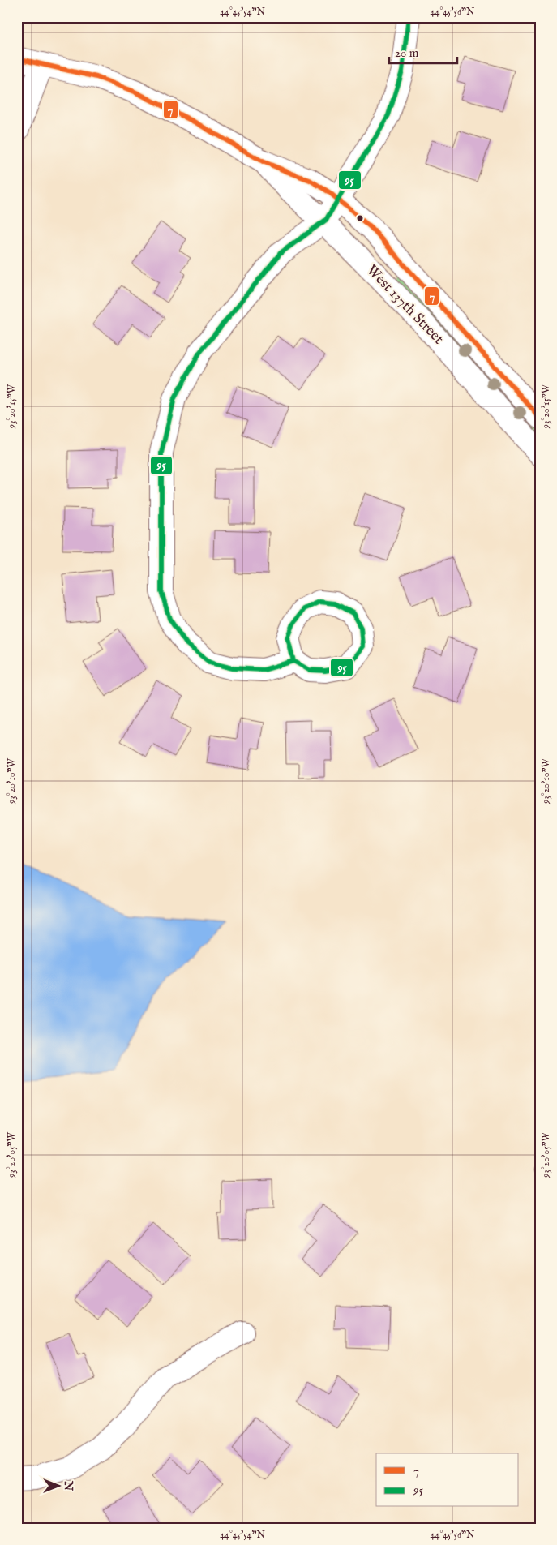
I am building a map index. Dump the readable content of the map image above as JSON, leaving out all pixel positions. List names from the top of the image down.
{
  "streets": {
    "street": ["West 137th Street"]
  },
  "lines": ["transit line 95", "transit line 7"],
  "legend": ["7", "95"],
  "scale_bar": "20 m",
  "north": "right",
  "coordinates": [
    "44°45'54\"N",
    "44°45'56\"N",
    "93°20'15\"W",
    "93°20'10\"W",
    "93°20'05\"W"
  ]
}
